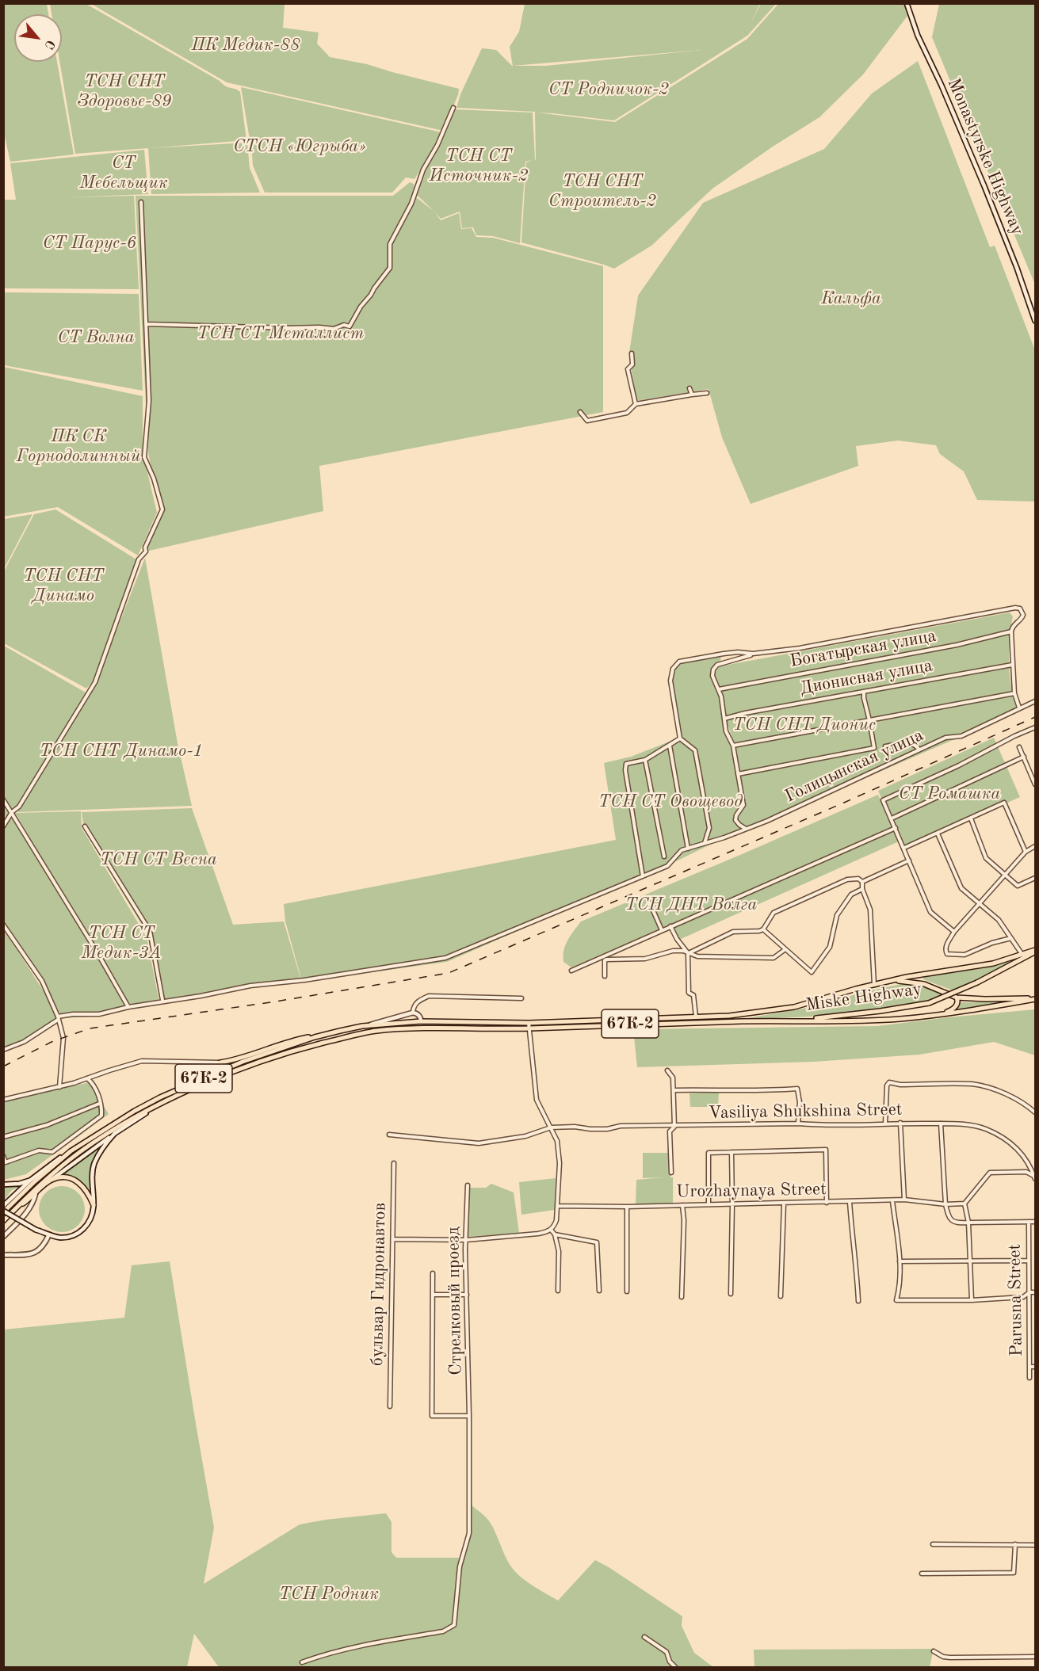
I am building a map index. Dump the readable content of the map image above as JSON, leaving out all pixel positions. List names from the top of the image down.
{
  "streets": {
    "main road": ["Monastyrske Highway", "Miske Highway", "67К-2"],
    "street": [
      "Богатырская улица",
      "Дионисная улица",
      "Голицынская улица",
      "Vasiliya Shukshina Street",
      "Urozhaynaya Street",
      "бульвар Гидронавтов",
      "Parusna Street",
      "Стрелковый проезд"
    ]
  },
  "crossings": [
    ["Miske Highway", "67К-2"]
  ],
  "parks": [
    "ПК Медик-88",
    "ТСН СНТ Здоровье-89",
    "СТ Родничок-2",
    "СТСН «Югрыба»",
    "ТСН СТ Источник-2",
    "СТ Мебельщик",
    "ТСН СНТ Строитель-2",
    "СТ Парус-6",
    "Кальфа",
    "ТСН СТ Металлист",
    "СТ Волна",
    "ПК СК Горнодолинный",
    "ТСН СНТ Динамо",
    "ТСН СНТ Дионис",
    "ТСН СНТ Динамо-1",
    "СТ Ромашка",
    "ТСН СТ Овощевод",
    "ТСН СТ Весна",
    "ТСН ДНТ Волга",
    "ТСН СТ Медик-3А",
    "ТСН Родник"
  ],
  "north": "bottom right"
}
